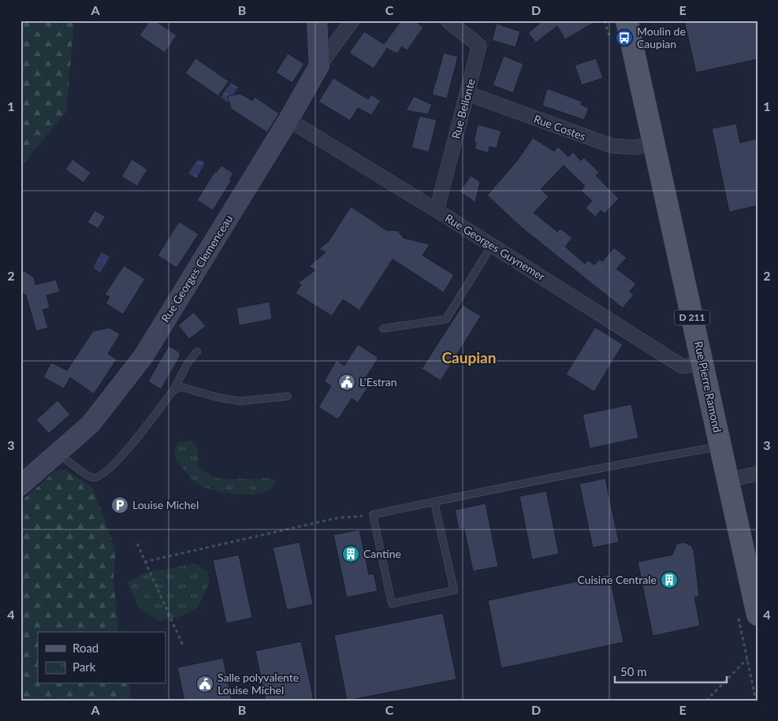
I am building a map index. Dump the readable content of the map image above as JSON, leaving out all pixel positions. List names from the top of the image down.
{
  "streets": {
    "main road": ["D 211", "Rue Pierre Ramond"],
    "street": [
      "Rue Bellonte",
      "Rue Costes",
      "Rue Georges Guynemer",
      "Rue Georges Clemenceau"
    ]
  },
  "crossings": [
    ["Rue Bellonte", "Rue Costes"],
    ["Rue Bellonte", "Rue Georges Guynemer"],
    ["Rue Costes", "Rue Pierre Ramond"],
    ["Rue Georges Guynemer", "Rue Georges Clemenceau"],
    ["Rue Georges Guynemer", "Rue Pierre Ramond"]
  ],
  "districts": ["Caupian"],
  "places": {
    "bus stop": ["Moulin de Caupian"],
    "public building": ["L'Estran", "Salle polyvalente Louise Michel"],
    "parking": ["Louise Michel"],
    "building": ["Cantine", "Cuisine Centrale"]
  },
  "legend": ["Road", "Park"],
  "scale_bar": "50 m",
  "grid": {
    "columns": [
      "A",
      "B",
      "C",
      "D",
      "E"
    ],
    "rows": [
      "1",
      "2",
      "3",
      "4"
    ]
  }
}
